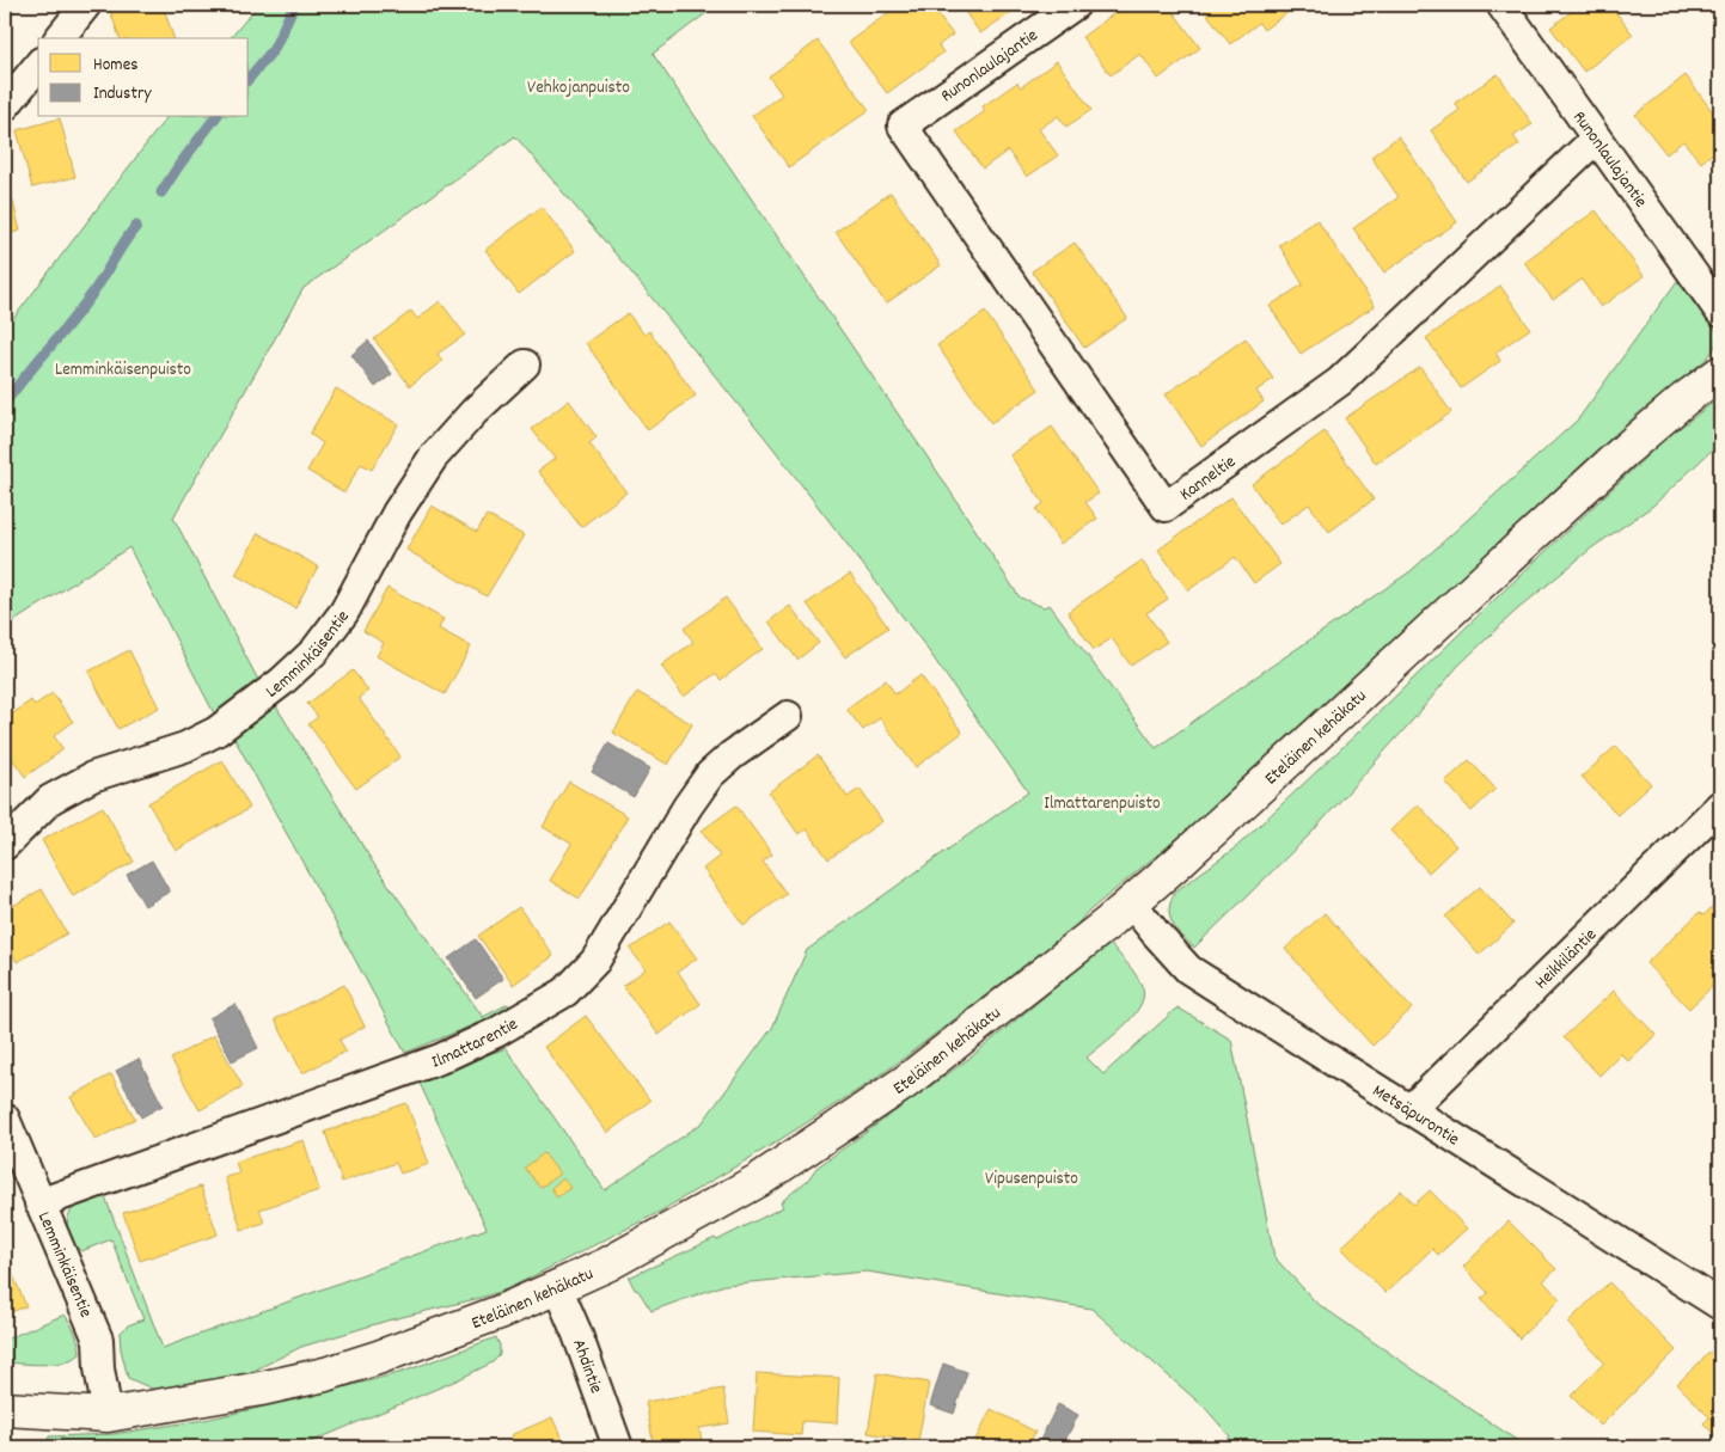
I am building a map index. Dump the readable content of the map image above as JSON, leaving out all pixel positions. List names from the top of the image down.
{
  "streets": {
    "street": [
      "Runonlaulajantie",
      "Kanneltie",
      "Lemminkäisentie",
      "Eteläinen kehäkatu",
      "Heikkiläntie",
      "Ilmattarentie",
      "Metsäpurontie",
      "Ahdintie"
    ]
  },
  "crossings": [
    ["Runonlaulajantie", "Kanneltie"],
    ["Lemminkäisentie", "Eteläinen kehäkatu"],
    ["Lemminkäisentie", "Ilmattarentie"],
    ["Eteläinen kehäkatu", "Metsäpurontie"],
    ["Eteläinen kehäkatu", "Ahdintie"],
    ["Heikkiläntie", "Metsäpurontie"]
  ],
  "parks": [
    "Vehkojanpuisto",
    "Lemminkäisenpuisto",
    "Ilmattarenpuisto",
    "Vipusenpuisto"
  ],
  "legend": ["Homes", "Industry"]
}
